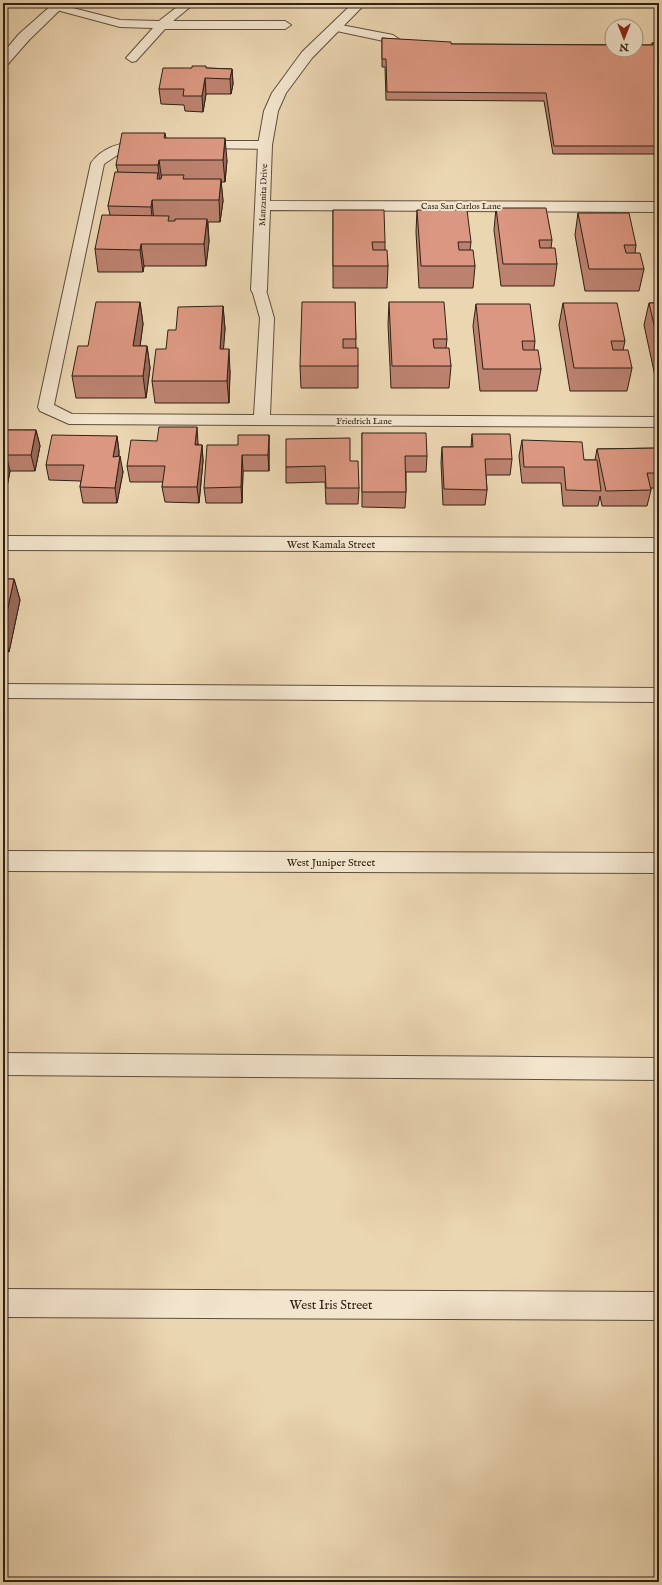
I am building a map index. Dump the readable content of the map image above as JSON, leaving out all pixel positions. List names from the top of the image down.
{
  "streets": {
    "street": [
      "Manzanita Drive",
      "Casa San Carlos Lane",
      "West Kamala Street",
      "West Juniper Street",
      "West Iris Street"
    ],
    "lane": ["Friedrich Lane"]
  },
  "crossings": [
    ["Manzanita Drive", "Casa San Carlos Lane"],
    ["Manzanita Drive", "Friedrich Lane"]
  ],
  "north": "bottom"
}
